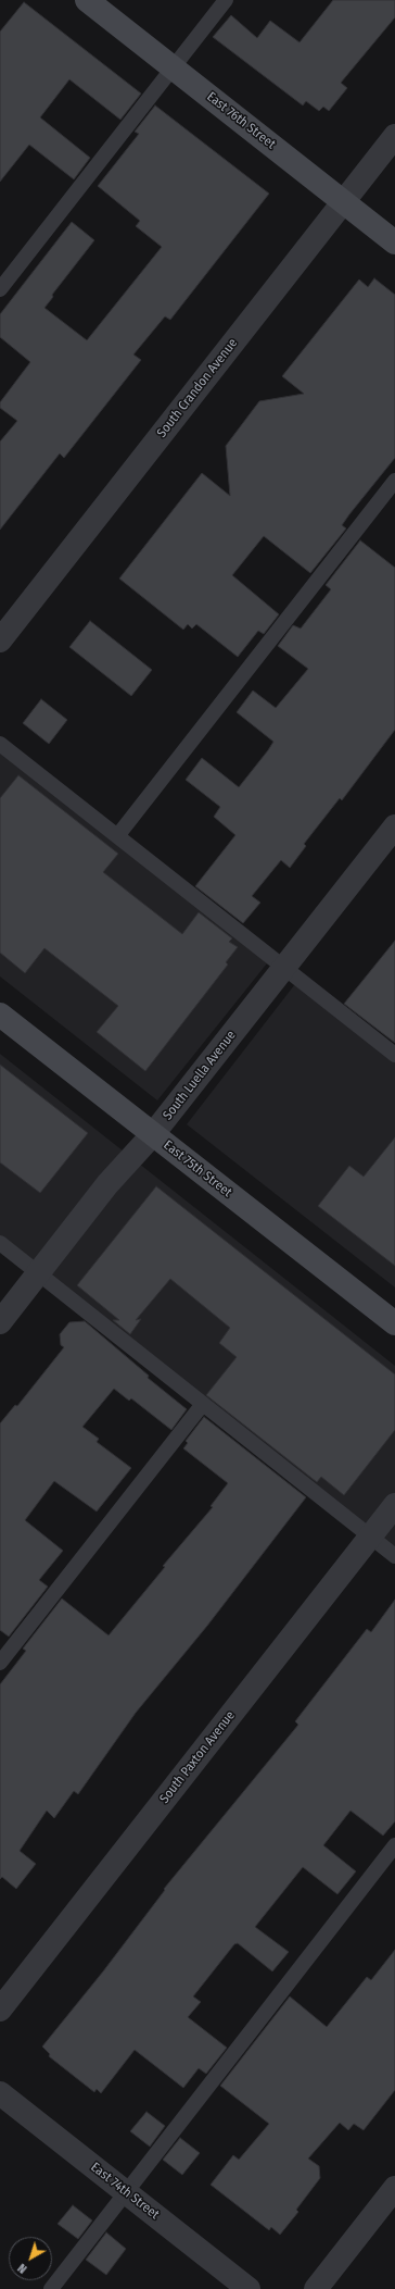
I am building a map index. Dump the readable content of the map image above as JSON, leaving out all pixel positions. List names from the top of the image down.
{
  "streets": {
    "main road": ["East 76th Street", "East 75th Street"],
    "street": [
      "South Crandon Avenue",
      "South Luella Avenue",
      "South Paxton Avenue",
      "East 74th Street"
    ]
  },
  "crossings": [
    ["East 76th Street", "South Crandon Avenue"],
    ["South Luella Avenue", "East 75th Street"]
  ],
  "north": "bottom left"
}
